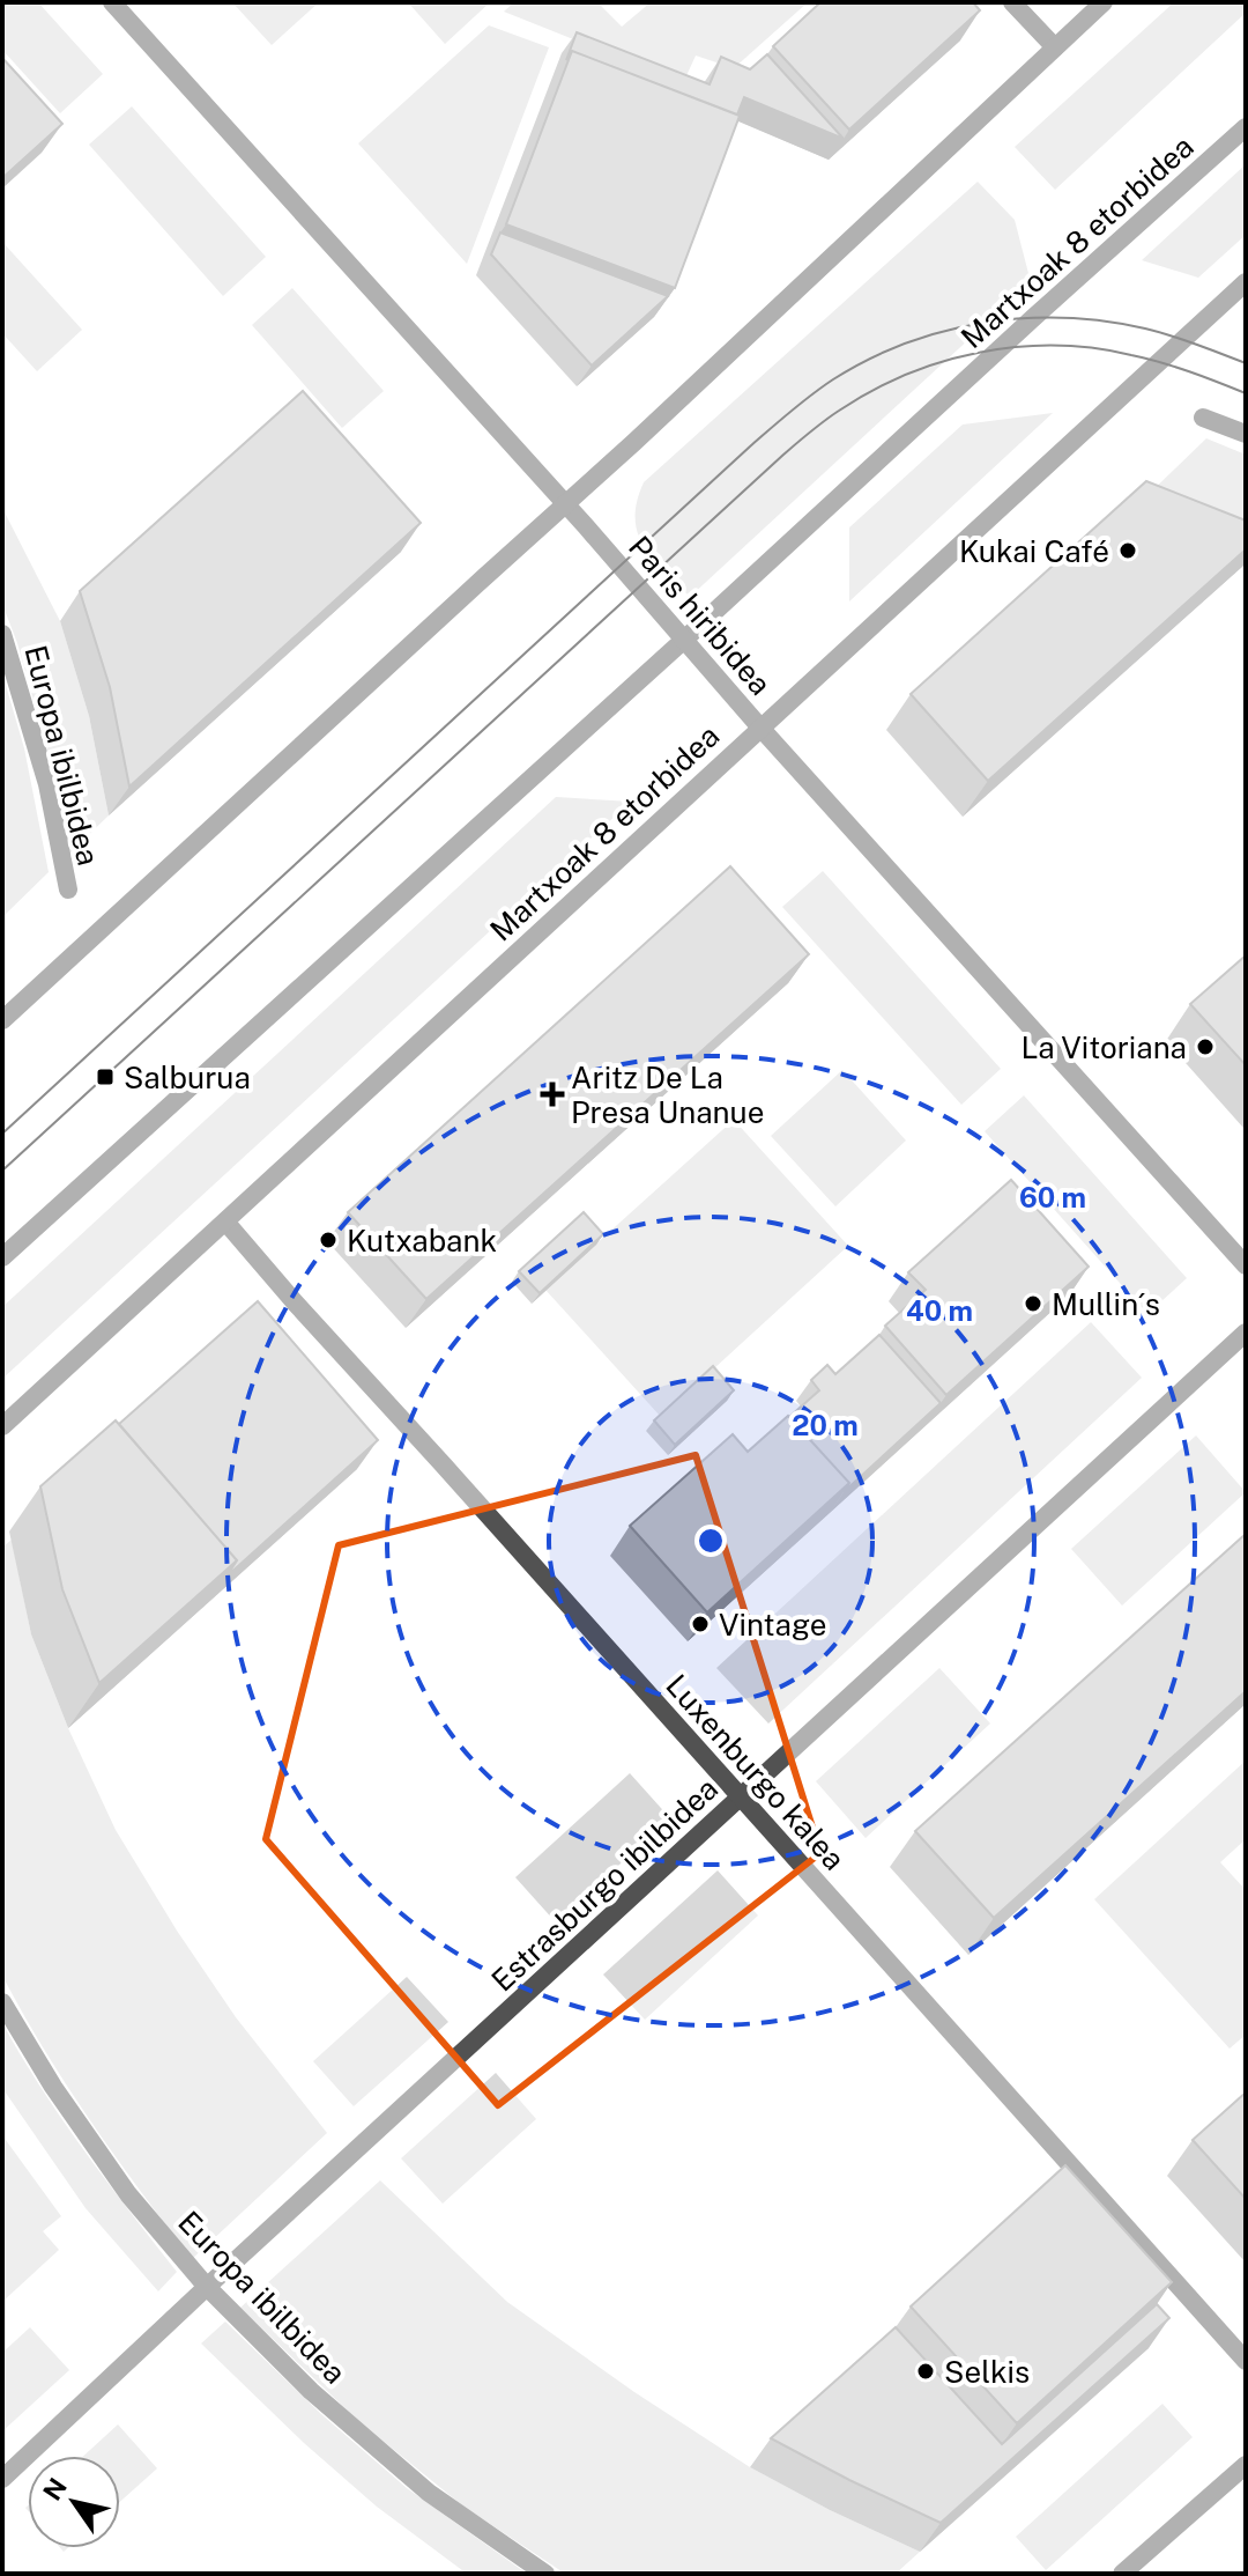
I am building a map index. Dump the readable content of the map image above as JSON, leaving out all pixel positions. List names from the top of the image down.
{
  "streets": {
    "street": [
      "Martxoak 8 etorbidea",
      "Paris hiribidea",
      "Europa ibilbidea",
      "Luxenburgo kalea",
      "Estrasburgo ibilbidea"
    ]
  },
  "crossings": [
    ["Martxoak 8 etorbidea", "Paris hiribidea"],
    ["Martxoak 8 etorbidea", "Luxenburgo kalea"],
    ["Europa ibilbidea", "Estrasburgo ibilbidea"],
    ["Luxenburgo kalea", "Estrasburgo ibilbidea"]
  ],
  "places": {
    "other": [
      "Kukai Café",
      "La Vitoriana",
      "Kutxabank",
      "Mullin´s",
      "Vintage",
      "Selkis"
    ],
    "transit": ["Salburua"],
    "health": ["Aritz De La Presa Unanue"]
  },
  "north": "top left",
  "rings": ["60 m", "40 m", "20 m"]
}
